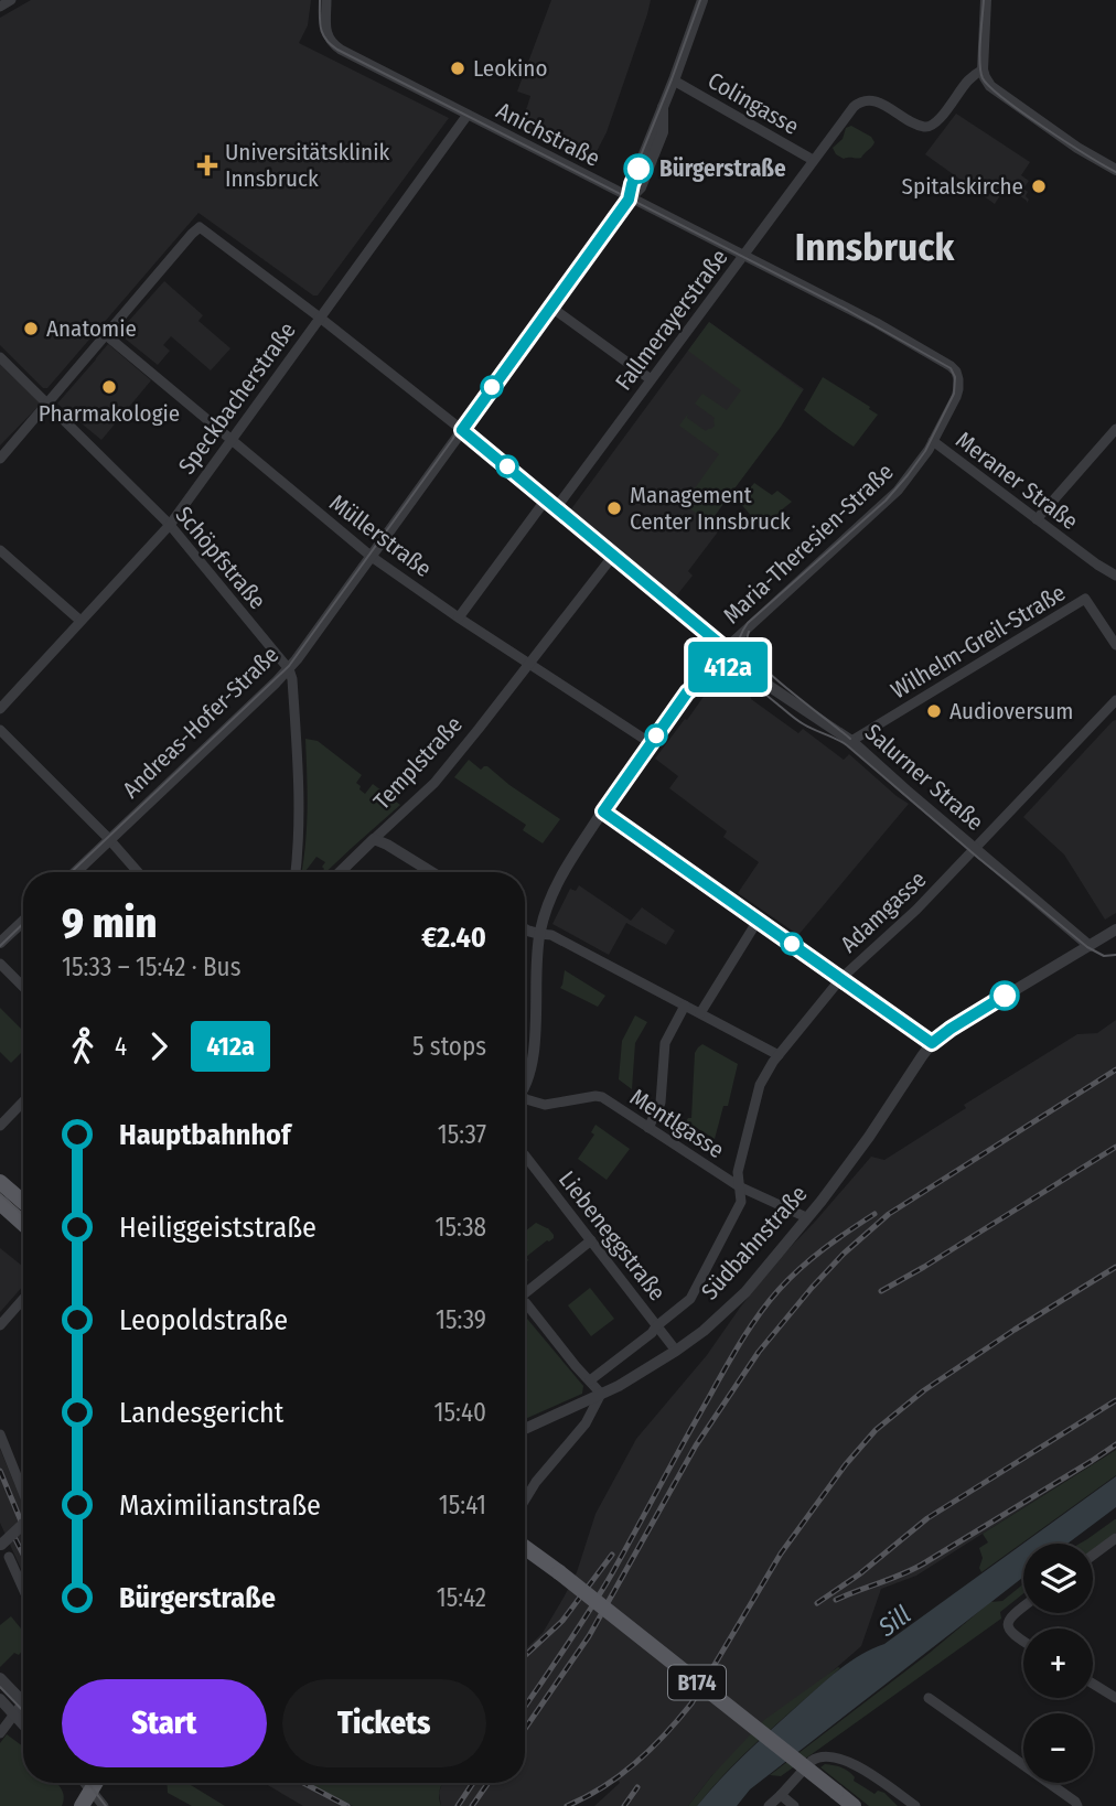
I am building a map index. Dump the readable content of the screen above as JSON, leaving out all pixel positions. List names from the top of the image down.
{
  "streets": {
    "main road": ["B174"],
    "street": [
      "Colingasse",
      "Anichstraße",
      "Fallmerayerstraße",
      "Speckbacherstraße",
      "Meraner Straße",
      "Müllerstraße",
      "Maria-Theresien-Straße",
      "Schöpfstraße",
      "Wilhelm-Greil-Straße",
      "Andreas-Hofer-Straße",
      "Templstraße",
      "Salurner Straße",
      "Adamgasse",
      "Mentlgasse",
      "Liebeneggstraße",
      "Südbahnstraße"
    ]
  },
  "crossings": [
    ["Colingasse", "Fallmerayerstraße"],
    ["Anichstraße", "Fallmerayerstraße"],
    ["Anichstraße", "Speckbacherstraße"],
    ["Anichstraße", "Maria-Theresien-Straße"],
    ["Fallmerayerstraße", "Müllerstraße"],
    ["Fallmerayerstraße", "Salurner Straße"],
    ["Speckbacherstraße", "Müllerstraße"],
    ["Speckbacherstraße", "Schöpfstraße"],
    ["Meraner Straße", "Maria-Theresien-Straße"],
    ["Müllerstraße", "Andreas-Hofer-Straße"],
    ["Müllerstraße", "Templstraße"],
    ["Maria-Theresien-Straße", "Salurner Straße"],
    ["Schöpfstraße", "Andreas-Hofer-Straße"],
    ["Wilhelm-Greil-Straße", "Salurner Straße"],
    ["Andreas-Hofer-Straße", "Salurner Straße"],
    ["Templstraße", "Salurner Straße"],
    ["Salurner Straße", "Adamgasse"],
    ["Salurner Straße", "Südbahnstraße"],
    ["Adamgasse", "Mentlgasse"],
    ["Adamgasse", "Liebeneggstraße"],
    ["Mentlgasse", "Südbahnstraße"],
    ["Liebeneggstraße", "Südbahnstraße"]
  ],
  "districts": ["Innsbruck"],
  "water": ["Sill"],
  "places": {
    "other": [
      "Leokino",
      "Bürgerstraße",
      "Spitalskirche",
      "Anatomie",
      "Pharmakologie",
      "Management Center Innsbruck",
      "Audioversum"
    ],
    "health": ["Universitätsklinik Innsbruck"]
  },
  "lines": ["bus line 412a"],
  "page": {
    "on_map": "412a",
    "heading": ["9 min", "15:33 – 15:42 · Bus", "€2.40"],
    "legs": ["4", "412a", "5 stops"],
    "list": [
      {
        "name": "Hauptbahnhof",
        "value": "15:37"
      },
      {
        "name": "Heiliggeiststraße",
        "value": "15:38"
      },
      {
        "name": "Leopoldstraße",
        "value": "15:39"
      },
      {
        "name": "Landesgericht",
        "value": "15:40"
      },
      {
        "name": "Maximilianstraße",
        "value": "15:41"
      },
      {
        "name": "Bürgerstraße",
        "value": "15:42"
      }
    ],
    "map_buttons": ["+", "−"],
    "buttons": ["Start", "Tickets"]
  }
}
